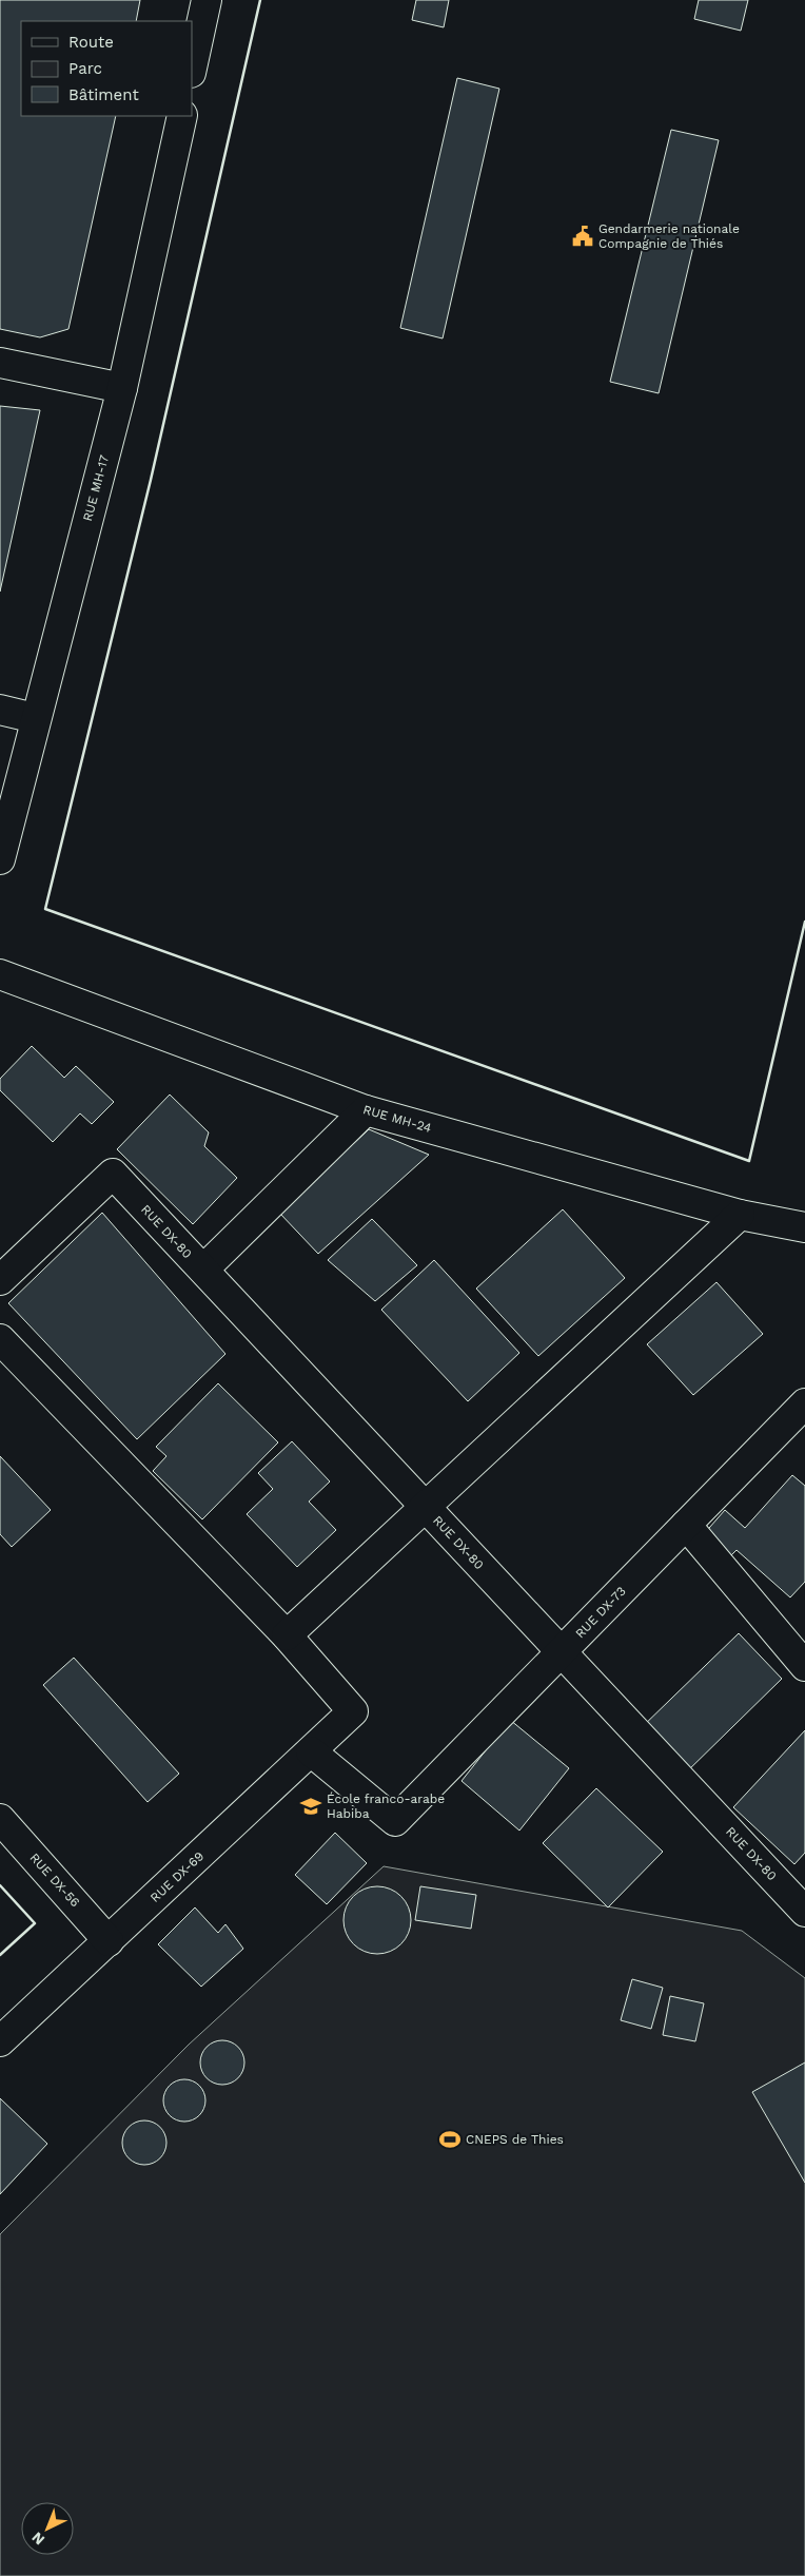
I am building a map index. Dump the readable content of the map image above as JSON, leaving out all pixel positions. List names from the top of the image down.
{
  "streets": {
    "street": [
      "RUE MH-17",
      "RUE MH-24",
      "RUE DX-80",
      "RUE DX-73",
      "RUE DX-69",
      "RUE DX-56"
    ]
  },
  "crossings": [
    ["RUE DX-80", "RUE DX-73"],
    ["RUE DX-73", "RUE DX-69"],
    ["RUE DX-69", "RUE DX-56"]
  ],
  "places": {
    "public building": ["Gendarmerie nationale Compagnie de Thiés"],
    "school or university": ["École franco-arabe Habiba"],
    "sports": ["CNEPS de Thies"]
  },
  "legend": ["Route", "Parc", "Bâtiment"],
  "north": "bottom left"
}
